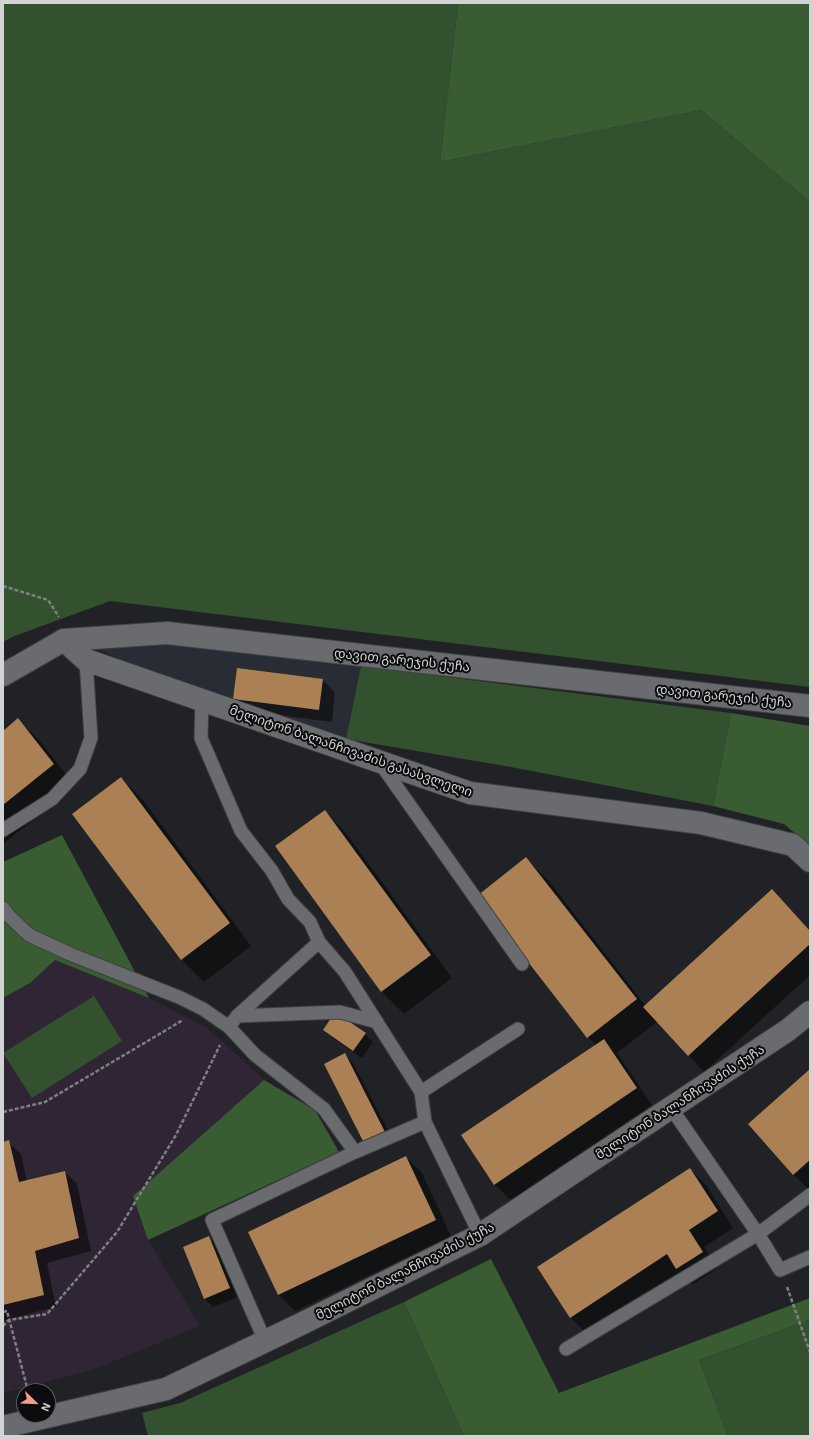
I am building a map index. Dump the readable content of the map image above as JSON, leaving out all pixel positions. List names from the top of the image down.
{
  "streets": {
    "street": ["დავით გარეჯის ქუჩა", "მელიტონ ბალანჩივაძის გასასვლელი", "მელიტონ ბალანჩივაძის ქუჩა"]
  },
  "crossings": [
    ["დავით გარეჯის ქუჩა", "მელიტონ ბალანჩივაძის გასასვლელი"]
  ],
  "north": "bottom right"
}
